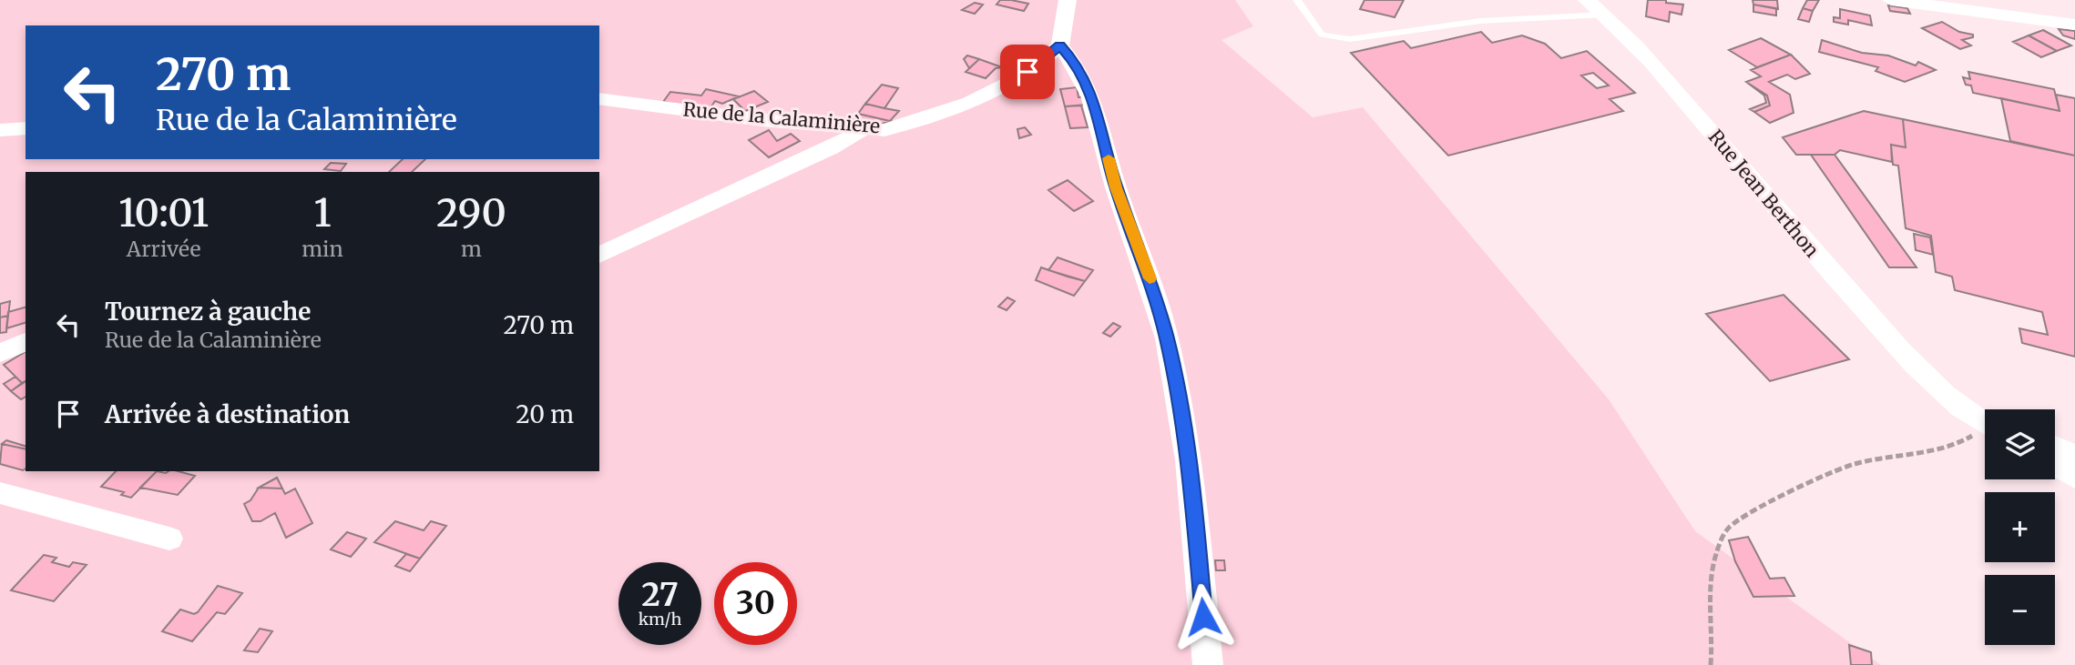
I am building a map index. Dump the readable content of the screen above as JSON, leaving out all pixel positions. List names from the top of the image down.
{
  "streets": {
    "street": ["Rue de la Calaminière", "Rue Jean Berthon"]
  },
  "page": {
    "turn": ["270 m", "Rue de la Calaminière"],
    "eta": [
      "10:01",
      "Arrivée",
      "1",
      "min",
      "290",
      "m"
    ],
    "list": [
      {
        "name": "Tournez à gauche",
        "note": "Rue de la Calaminière",
        "value": "270 m"
      },
      {
        "name": "Arrivée à destination",
        "value": "20 m"
      }
    ],
    "map_buttons": ["+", "−"],
    "speed": "27 km/h",
    "limit": "30"
  }
}
